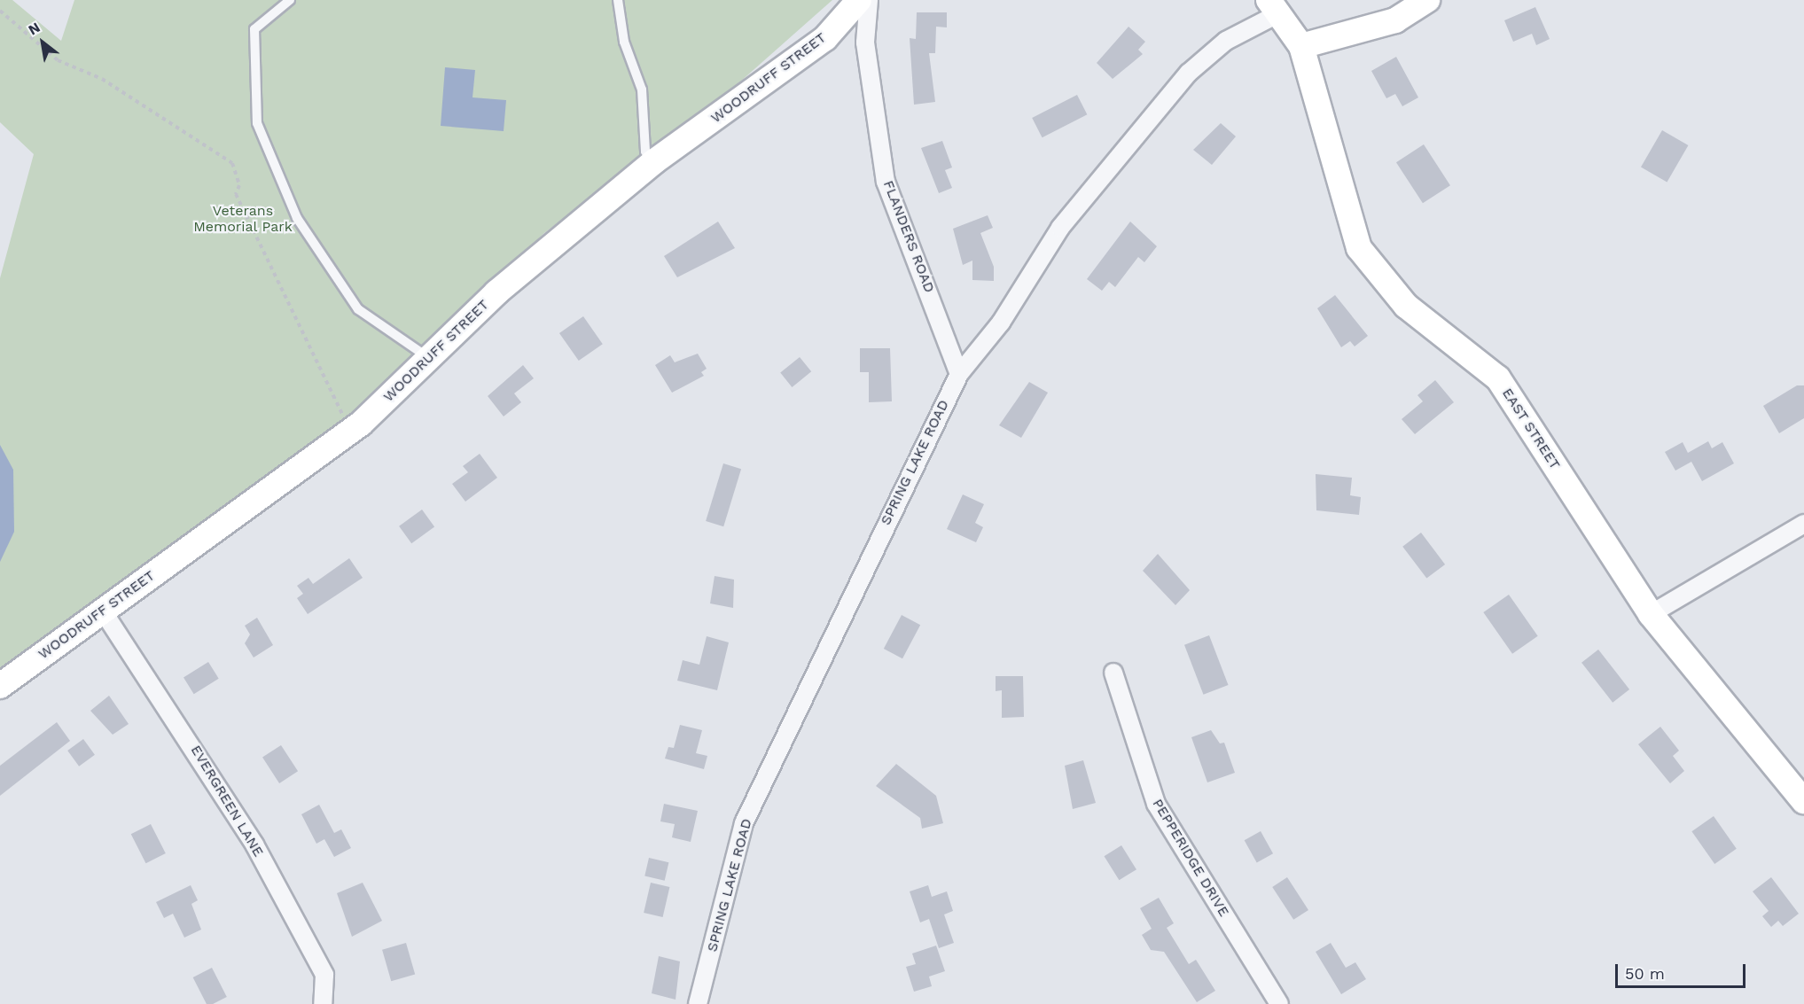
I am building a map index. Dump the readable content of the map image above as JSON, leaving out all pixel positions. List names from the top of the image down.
{
  "streets": {
    "street": [
      "WOODRUFF STREET",
      "FLANDERS ROAD",
      "EAST STREET",
      "SPRING LAKE ROAD",
      "EVERGREEN LANE",
      "PEPPERIDGE DRIVE"
    ]
  },
  "crossings": [
    ["WOODRUFF STREET", "EVERGREEN LANE"],
    ["FLANDERS ROAD", "SPRING LAKE ROAD"]
  ],
  "parks": ["Veterans Memorial Park"],
  "scale_bar": "50 m",
  "north": "top left"
}
